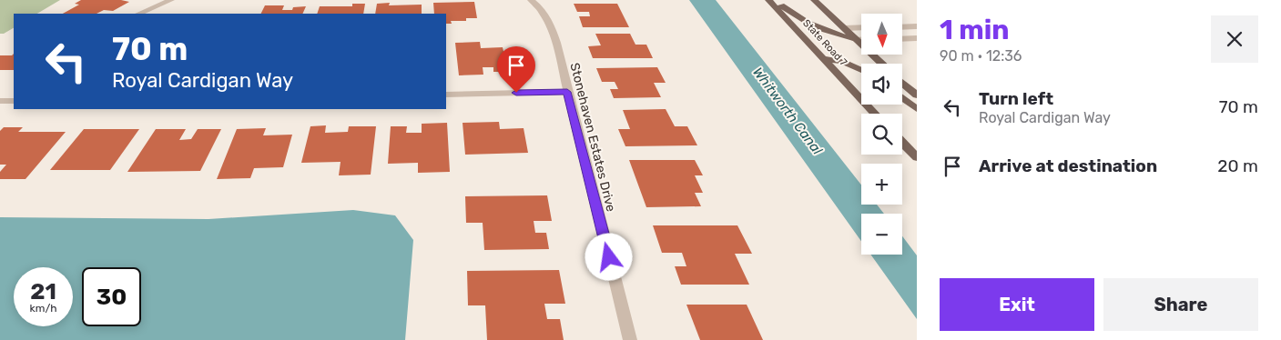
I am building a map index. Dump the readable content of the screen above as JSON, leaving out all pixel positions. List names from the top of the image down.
{
  "streets": {
    "main road": ["State Road 7"],
    "street": ["Stonehaven Estates Drive"]
  },
  "water": ["Whitworth Canal"],
  "north": "bottom",
  "page": {
    "heading": ["1 min", "90 m · 12:36"],
    "map_buttons": ["+", "−"],
    "turn": ["70 m", "Royal Cardigan Way"],
    "list": [
      {
        "name": "Turn left",
        "note": "Royal Cardigan Way",
        "value": "70 m"
      },
      {
        "name": "Arrive at destination",
        "value": "20 m"
      }
    ],
    "speed": "21 km/h",
    "limit": "30",
    "buttons": ["Exit", "Share"]
  }
}
